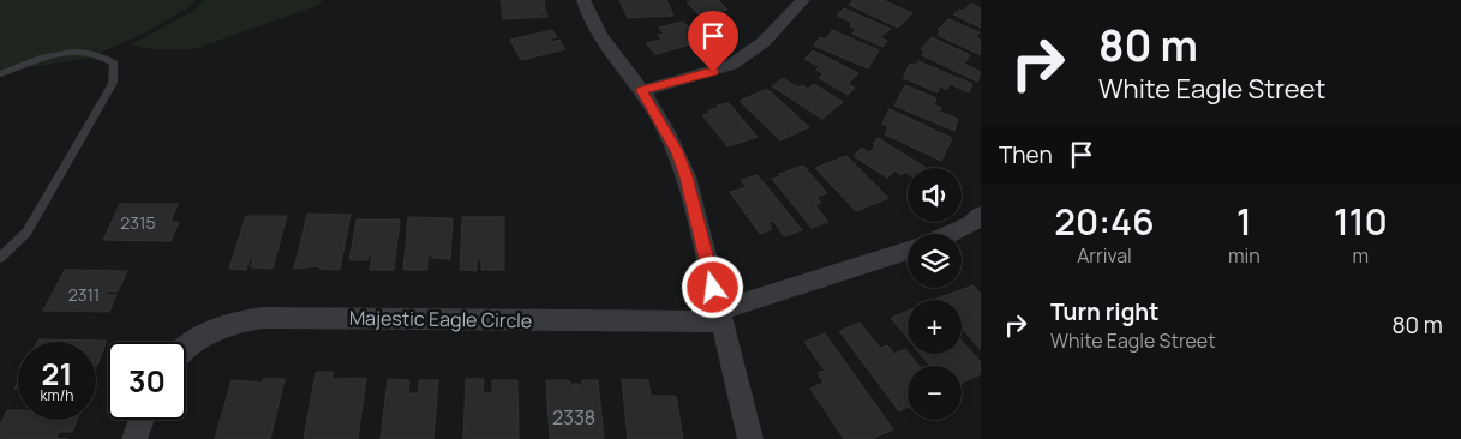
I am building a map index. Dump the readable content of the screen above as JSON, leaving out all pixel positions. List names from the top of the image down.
{
  "streets": {
    "street": ["Majestic Eagle Circle"]
  },
  "house_numbers": ["2315", "2311", "2338"],
  "page": {
    "turn": ["80 m", "White Eagle Street"],
    "then": "Then",
    "map_buttons": ["+", "−"],
    "eta": [
      "20:46",
      "Arrival",
      "1",
      "min",
      "110",
      "m"
    ],
    "list": [
      {
        "name": "Turn right",
        "note": "White Eagle Street",
        "value": "80 m"
      }
    ],
    "speed": "21 km/h",
    "limit": "30"
  }
}
